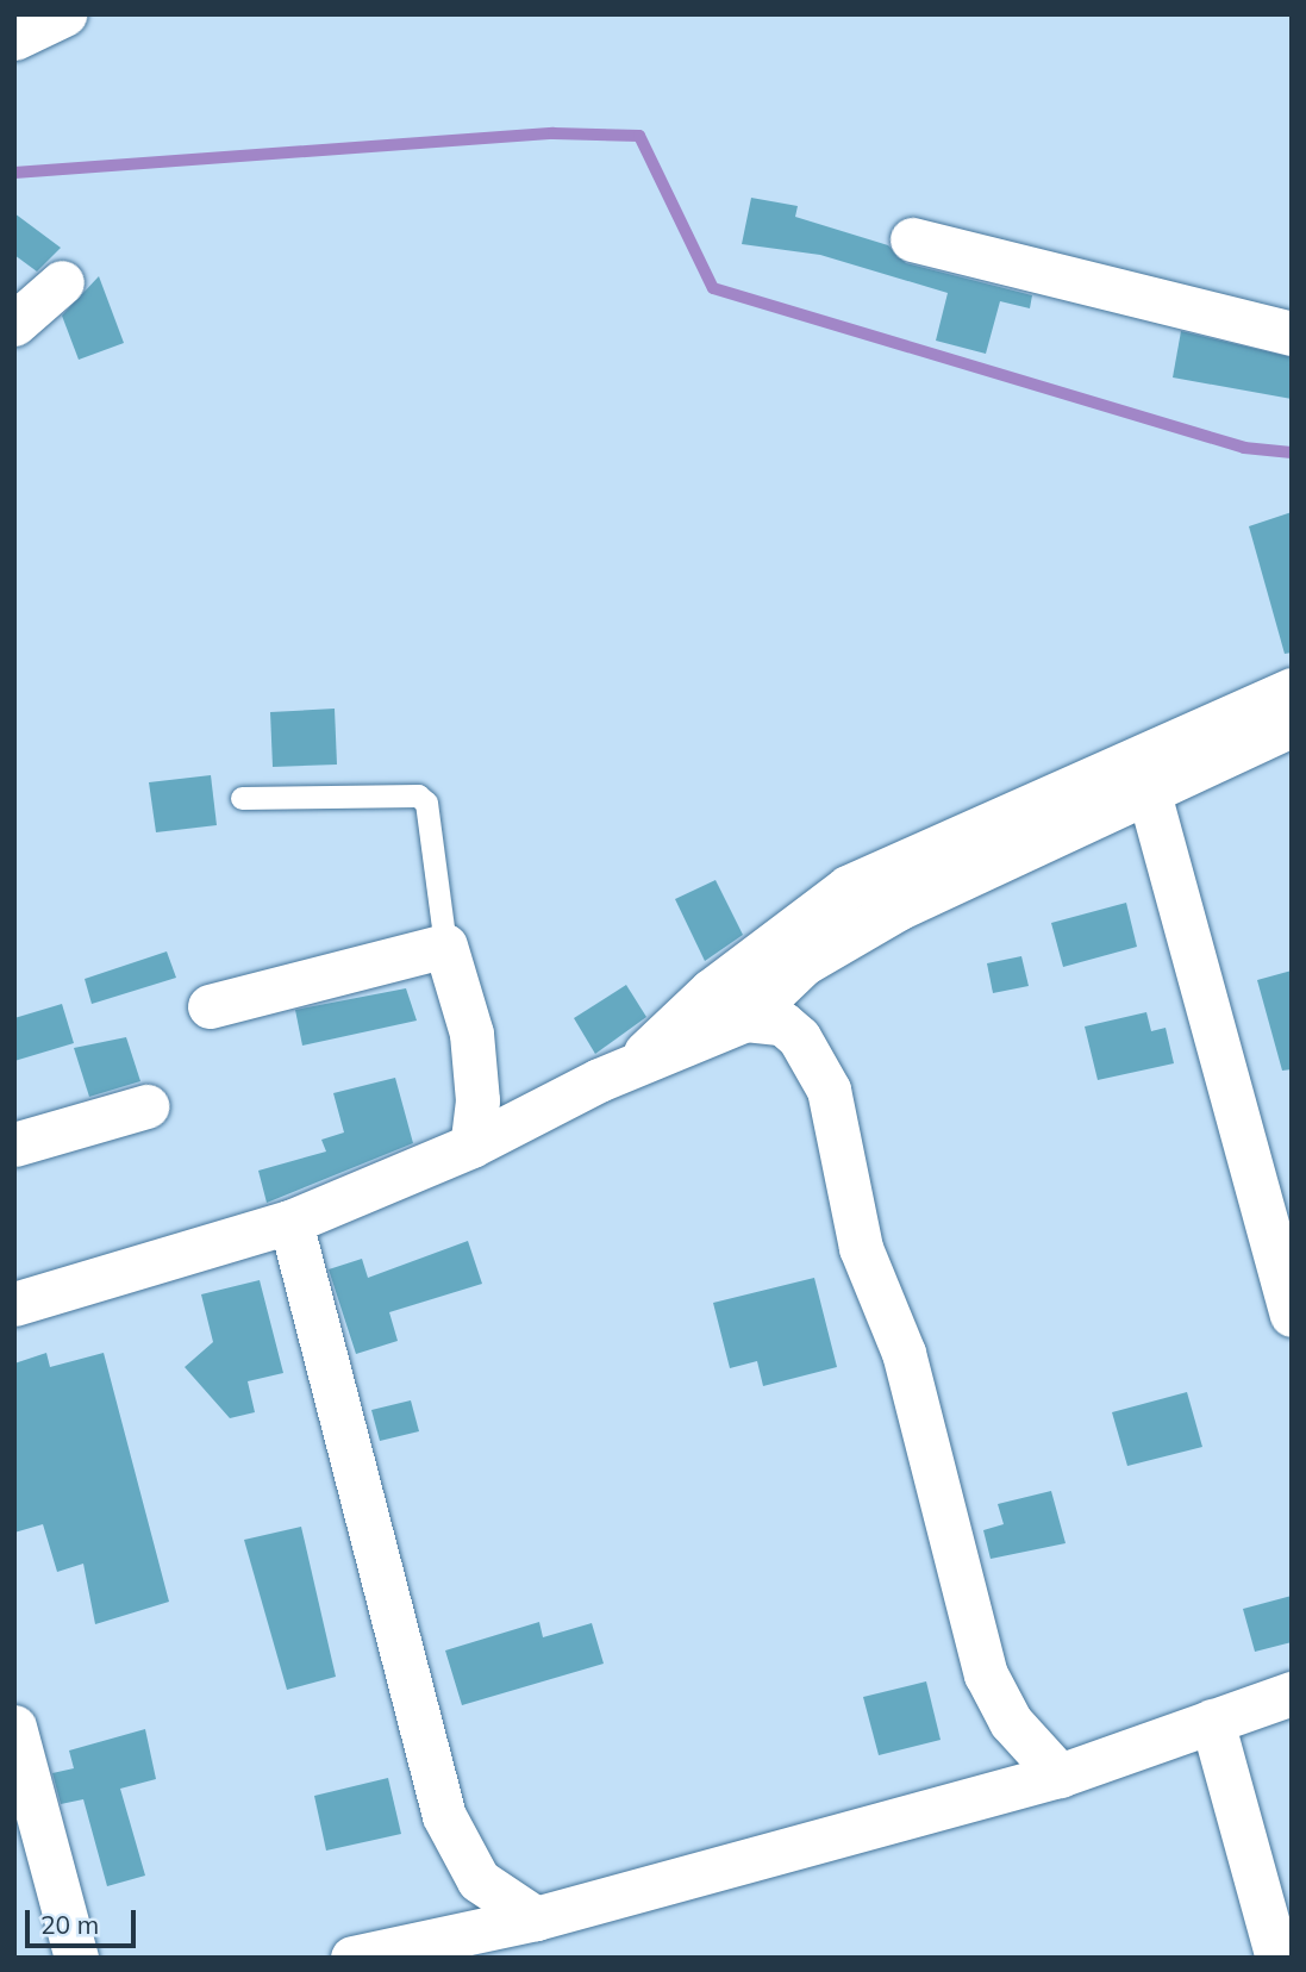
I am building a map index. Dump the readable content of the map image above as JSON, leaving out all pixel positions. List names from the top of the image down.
{
  "scale_bar": "20 m"
}
